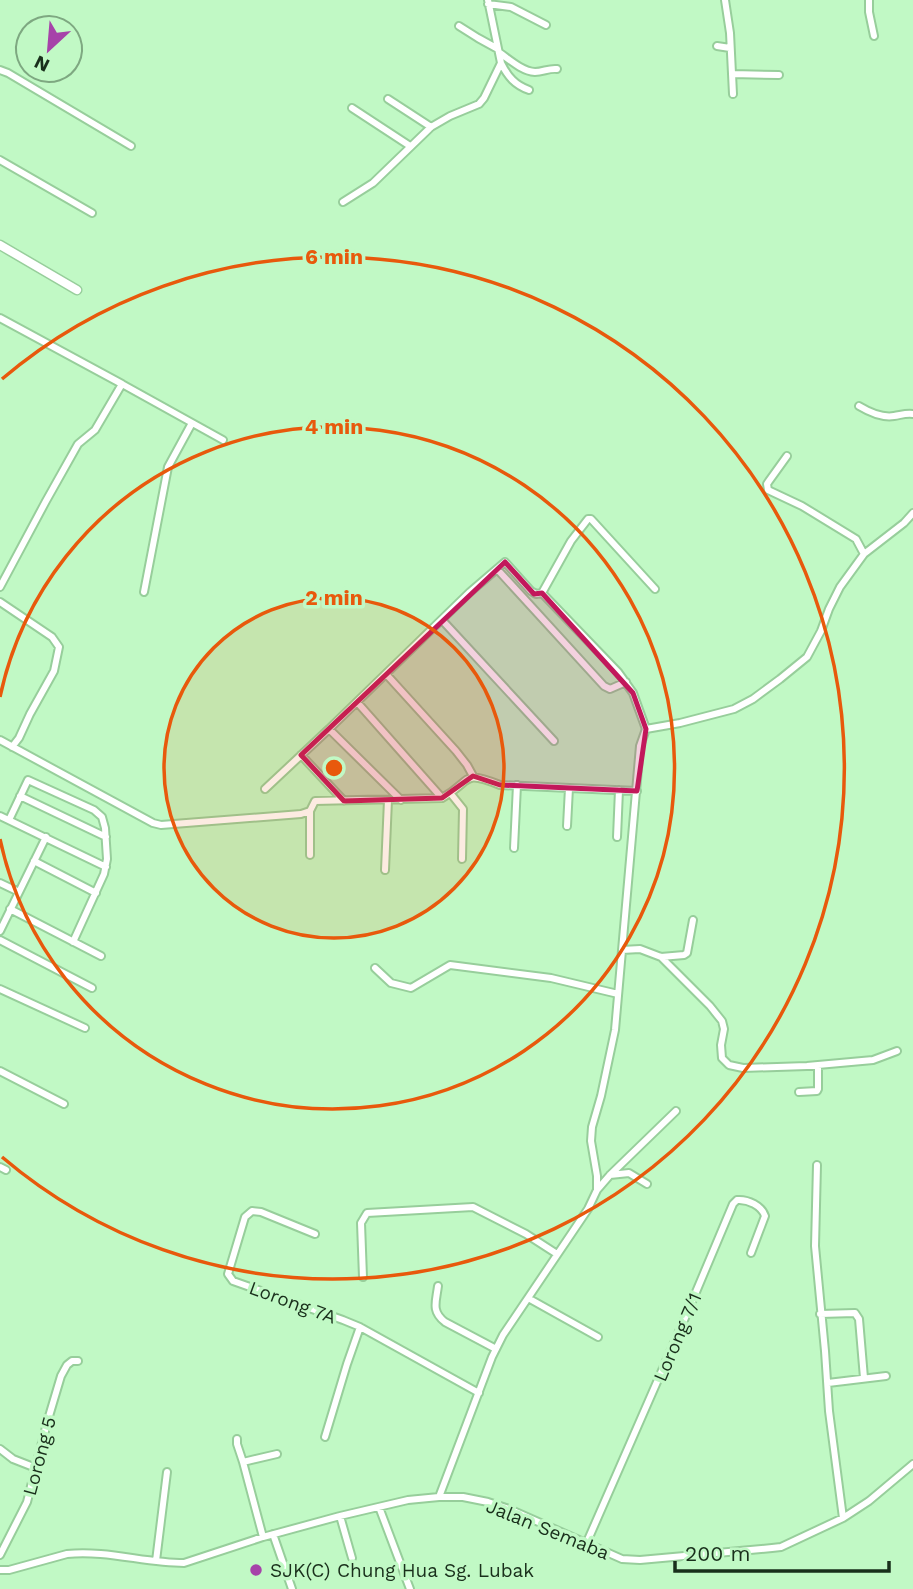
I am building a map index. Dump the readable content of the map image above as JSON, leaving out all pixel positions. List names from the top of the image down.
{
  "streets": {
    "street": [
      "Lorong 7A",
      "Lorong 7/1",
      "Lorong 5",
      "Jalan Semaba"
    ]
  },
  "crossings": [
    ["Lorong 7/1", "Jalan Semaba"]
  ],
  "places": ["SJK(C) Chung Hua Sg. Lubak"],
  "scale_bar": "200 m",
  "north": "bottom left",
  "rings": ["6 min", "4 min", "2 min"]
}
